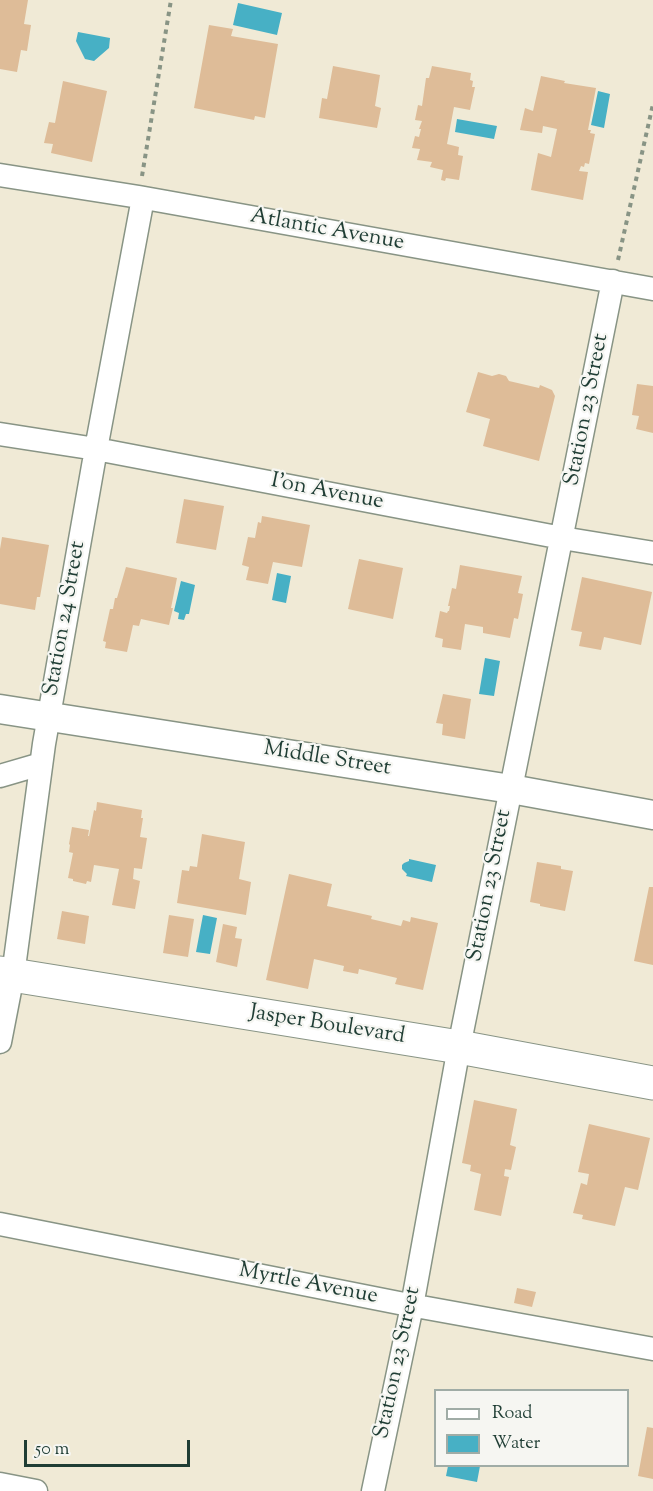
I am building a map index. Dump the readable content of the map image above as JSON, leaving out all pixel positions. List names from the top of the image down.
{
  "streets": {
    "main road": ["Jasper Boulevard"],
    "street": [
      "Atlantic Avenue",
      "Station 23 Street",
      "I'on Avenue",
      "Station 24 Street",
      "Middle Street",
      "Myrtle Avenue"
    ]
  },
  "crossings": [
    ["Atlantic Avenue", "Station 23 Street"],
    ["Atlantic Avenue", "Station 24 Street"],
    ["Station 23 Street", "I'on Avenue"],
    ["Station 23 Street", "Middle Street"],
    ["Station 23 Street", "Jasper Boulevard"],
    ["Station 23 Street", "Myrtle Avenue"],
    ["I'on Avenue", "Station 24 Street"],
    ["Station 24 Street", "Middle Street"],
    ["Station 24 Street", "Jasper Boulevard"]
  ],
  "legend": ["Road", "Water"],
  "scale_bar": "50 m"
}
